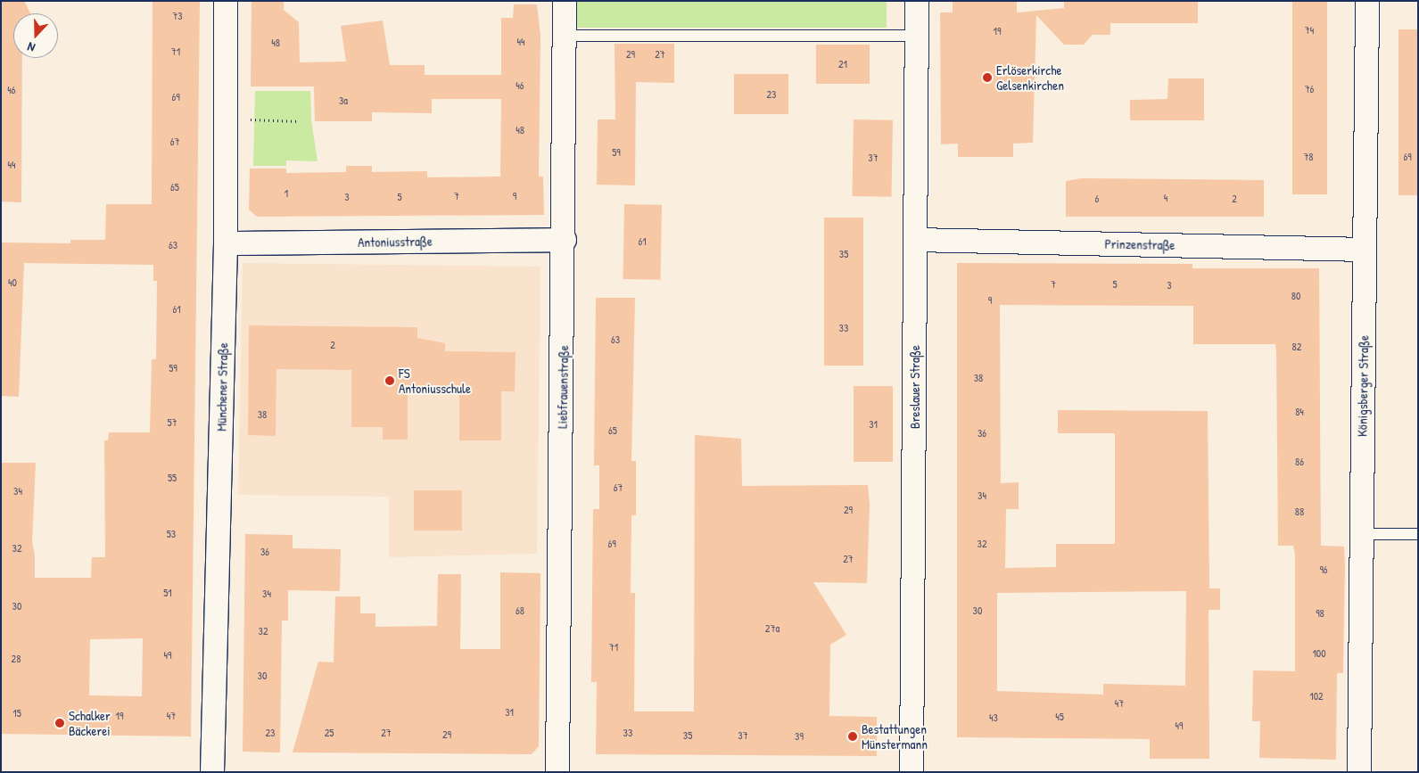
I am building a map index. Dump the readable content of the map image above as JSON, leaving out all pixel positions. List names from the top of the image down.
{
  "streets": {
    "street": [
      "Antoniusstraße",
      "Prinzenstraße",
      "Königsberger Straße",
      "Münchener Straße",
      "Liebfrauenstraße",
      "Breslauer Straße"
    ]
  },
  "crossings": [
    ["Antoniusstraße", "Münchener Straße"],
    ["Antoniusstraße", "Liebfrauenstraße"],
    ["Prinzenstraße", "Königsberger Straße"],
    ["Prinzenstraße", "Breslauer Straße"]
  ],
  "places": [
    "Erlöserkirche Gelsenkirchen",
    "FS Antoniusschule",
    "Schalker Bäckerei",
    "Bestattungen Münstermann"
  ],
  "house_numbers": [
    "73",
    "74",
    "19",
    "44",
    "48",
    "71",
    "29",
    "27",
    "21",
    "46",
    "76",
    "46",
    "23",
    "69",
    "3a",
    "48",
    "67",
    "59",
    "78",
    "69",
    "37",
    "44",
    "65",
    "1",
    "7",
    "9",
    "3",
    "5",
    "4",
    "6",
    "2",
    "61",
    "63",
    "35",
    "40",
    "7",
    "5",
    "3",
    "80",
    "9",
    "61",
    "33",
    "63",
    "2",
    "82",
    "59",
    "38",
    "84",
    "38",
    "57",
    "31",
    "65",
    "36",
    "86",
    "55",
    "67",
    "34",
    "34",
    "29",
    "88",
    "53",
    "69",
    "32",
    "32",
    "36",
    "27",
    "96",
    "51",
    "34",
    "30",
    "68",
    "30",
    "98",
    "27a",
    "32",
    "71",
    "100",
    "49",
    "28",
    "30",
    "102",
    "47",
    "31",
    "15",
    "19",
    "47",
    "45",
    "43",
    "49",
    "23",
    "25",
    "27",
    "33",
    "29",
    "35",
    "37",
    "39"
  ],
  "north": "bottom"
}
